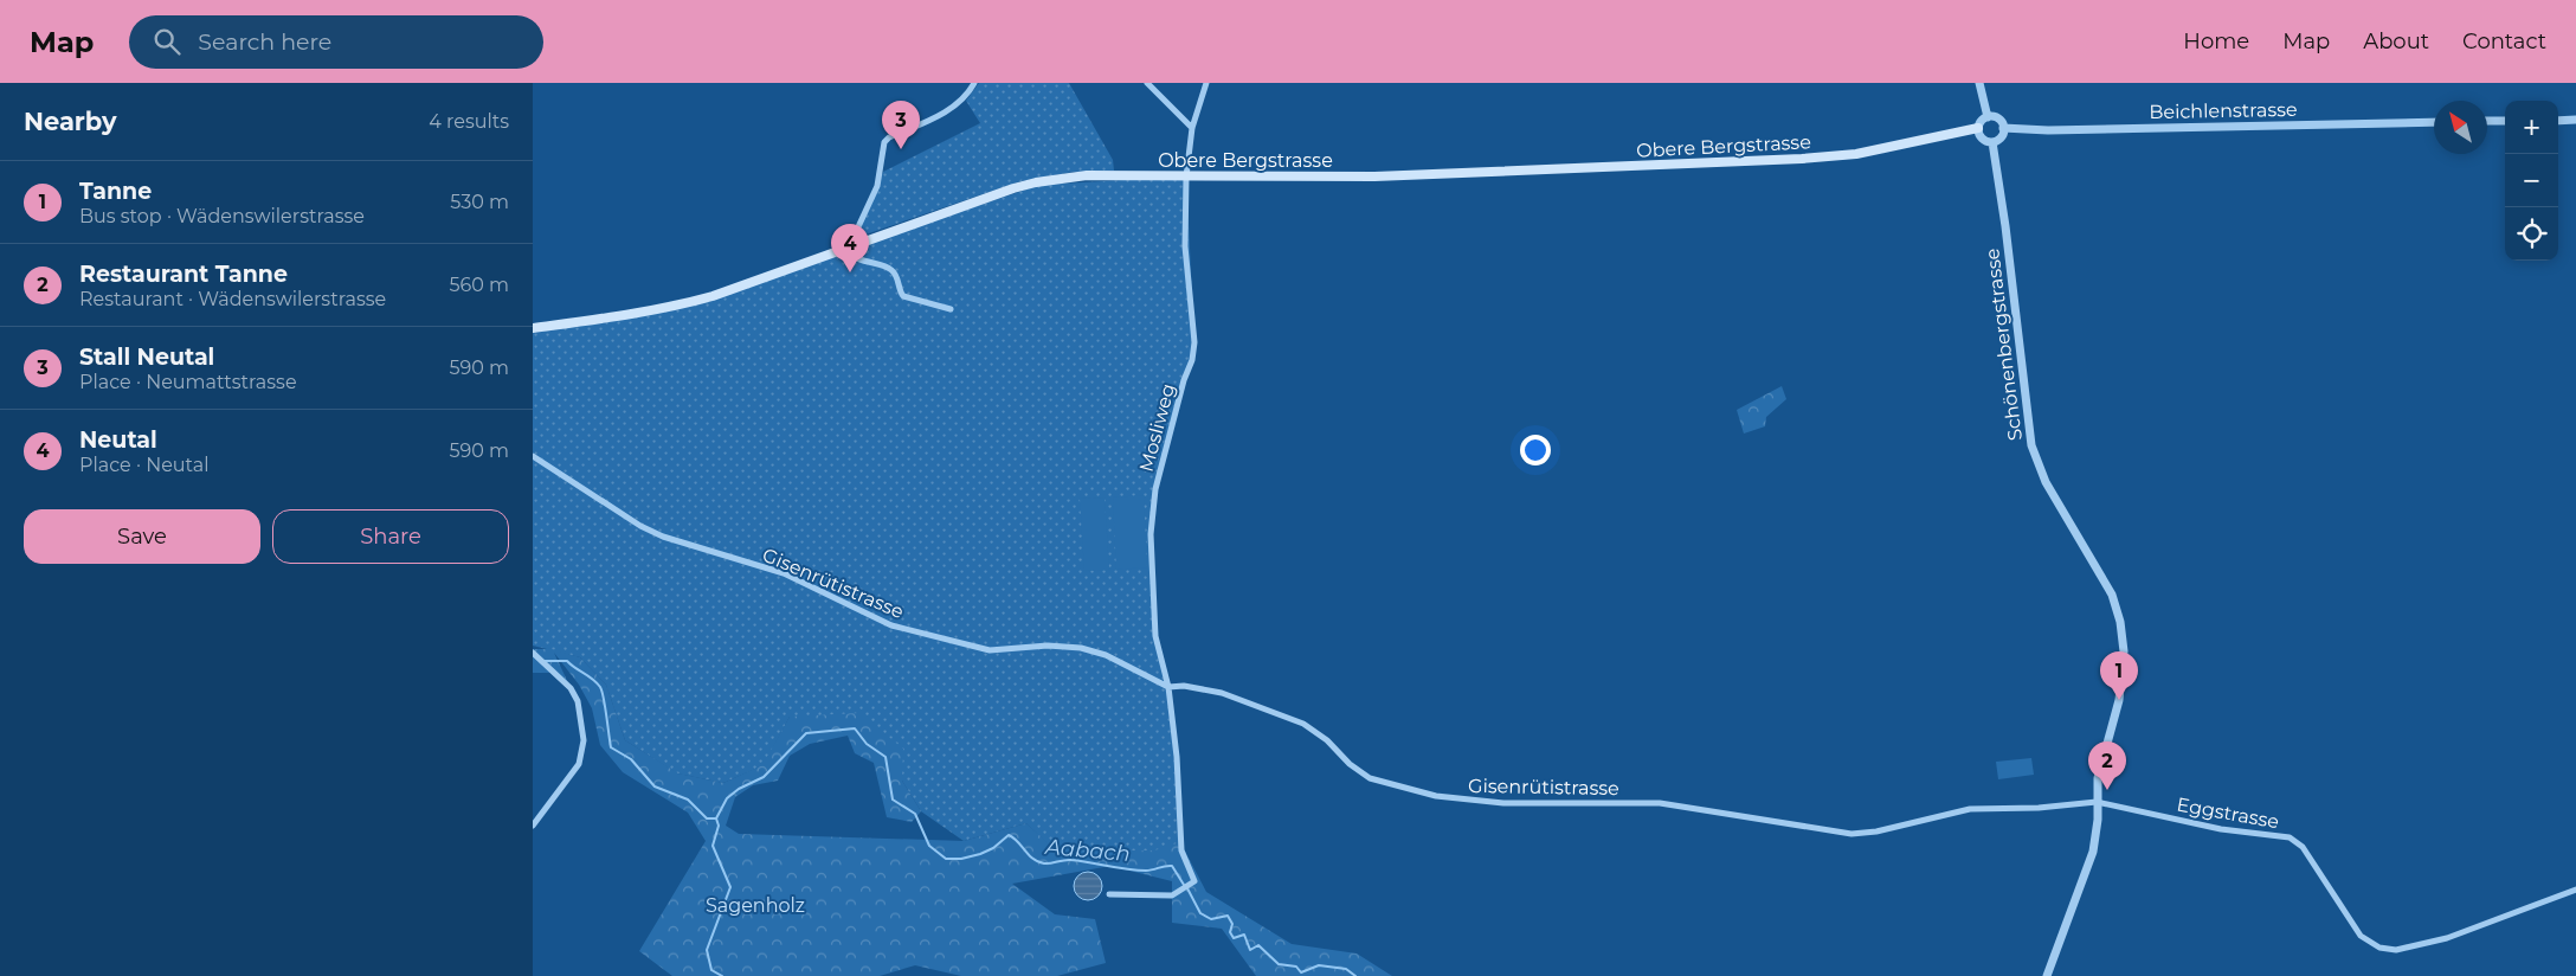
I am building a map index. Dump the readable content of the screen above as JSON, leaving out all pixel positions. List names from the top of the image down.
{
  "streets": {
    "main road": ["Obere Bergstrasse"],
    "street": [
      "Beichlenstrasse",
      "Schönenbergstrasse",
      "Mosliweg",
      "Gisenrütistrasse",
      "Eggstrasse"
    ]
  },
  "crossings": [
    ["Beichlenstrasse", "Obere Bergstrasse"],
    ["Beichlenstrasse", "Schönenbergstrasse"],
    ["Obere Bergstrasse", "Schönenbergstrasse"],
    ["Obere Bergstrasse", "Mosliweg"],
    ["Schönenbergstrasse", "Gisenrütistrasse"],
    ["Schönenbergstrasse", "Eggstrasse"],
    ["Mosliweg", "Gisenrütistrasse"],
    ["Gisenrütistrasse", "Eggstrasse"]
  ],
  "water": ["Aabach"],
  "parks": ["Sagenholz"],
  "north": "top left",
  "page": {
    "header": "Map",
    "search": "Search here",
    "nav": [
      "Home",
      "Map",
      "About",
      "Contact"
    ],
    "heading": ["Nearby", "4 results"],
    "map_buttons": ["+", "−"],
    "pins": [
      "3",
      "4",
      "1",
      "2"
    ],
    "list": [
      {
        "mark": "1",
        "name": "Tanne",
        "note": "Bus stop · Wädenswilerstrasse",
        "value": "530 m"
      },
      {
        "mark": "2",
        "name": "Restaurant Tanne",
        "note": "Restaurant · Wädenswilerstrasse",
        "value": "560 m"
      },
      {
        "mark": "3",
        "name": "Stall Neutal",
        "note": "Place · Neumattstrasse",
        "value": "590 m"
      },
      {
        "mark": "4",
        "name": "Neutal",
        "note": "Place · Neutal",
        "value": "590 m"
      }
    ],
    "buttons": ["Save", "Share"]
  }
}
